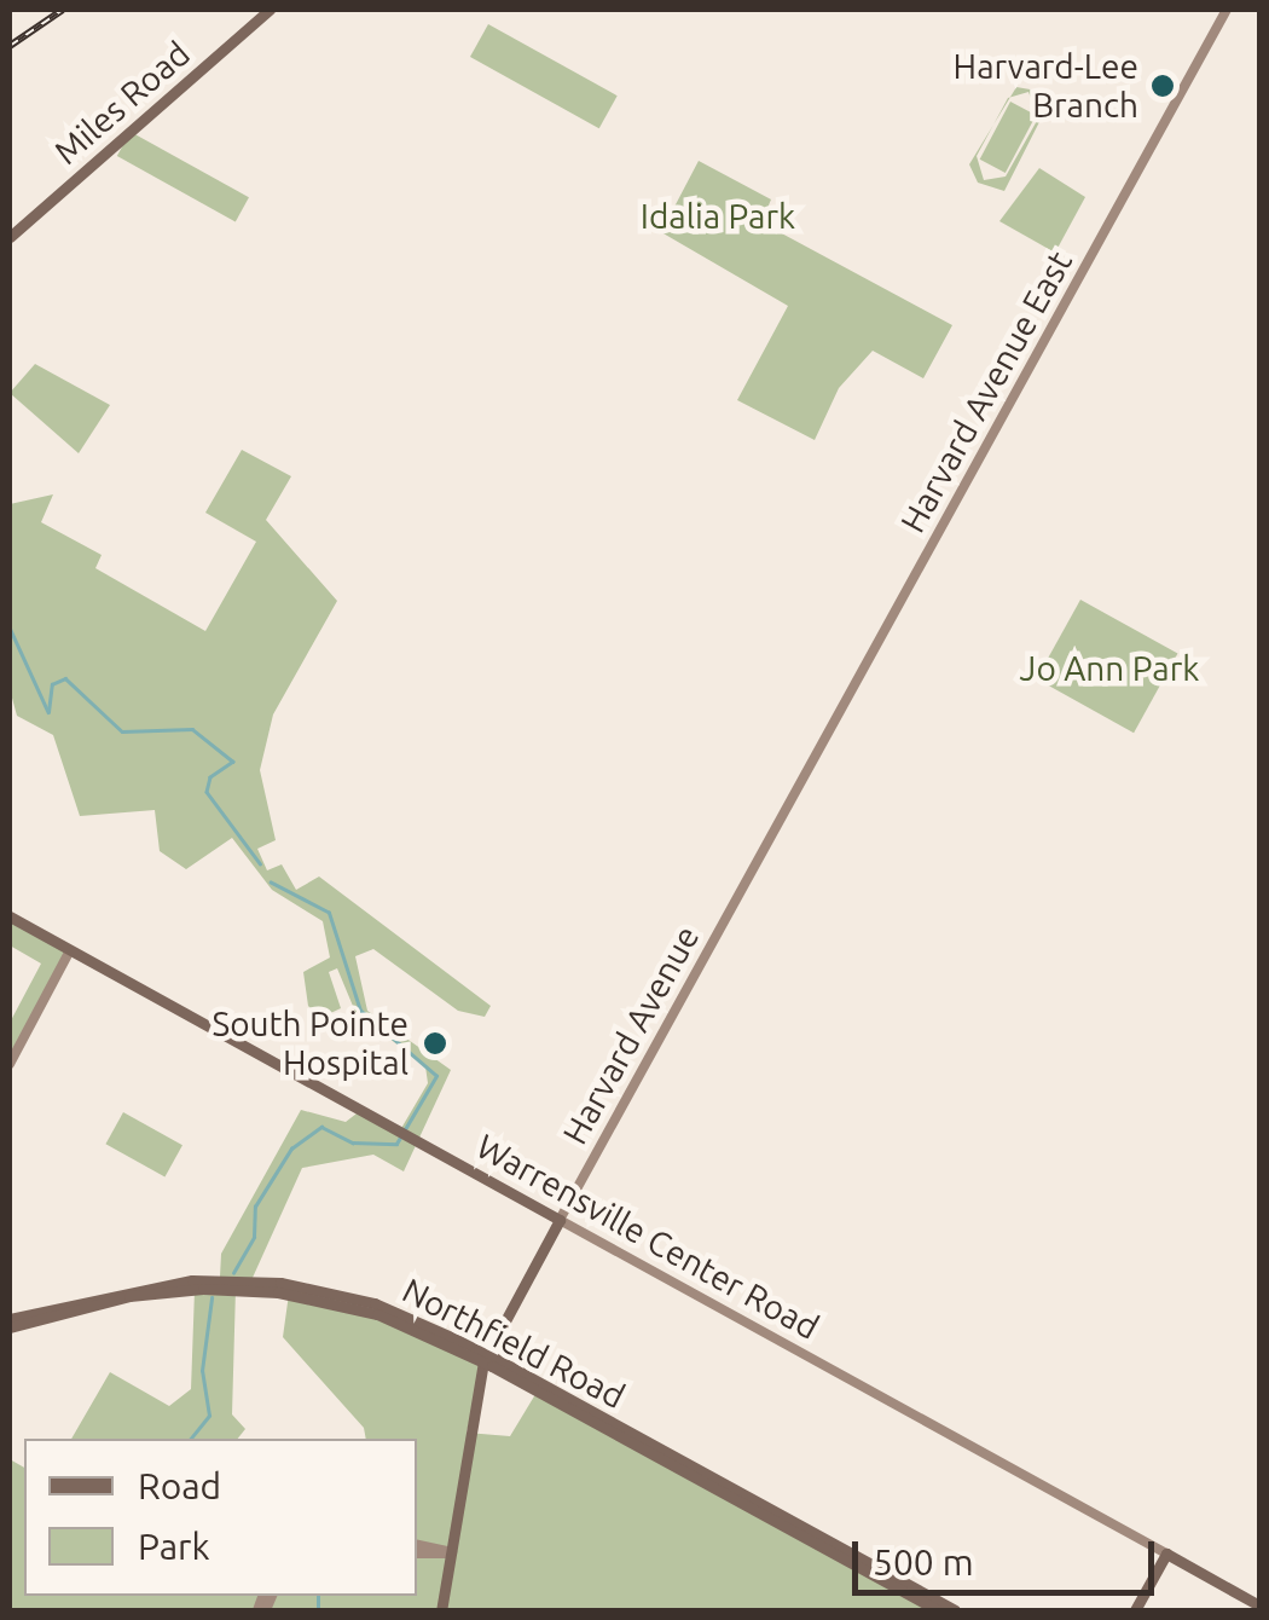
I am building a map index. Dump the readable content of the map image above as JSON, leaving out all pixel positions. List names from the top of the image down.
{
  "streets": {
    "main road": [
      "Miles Road",
      "Harvard Avenue East",
      "Harvard Avenue",
      "Warrensville Center Road",
      "Northfield Road"
    ]
  },
  "crossings": [
    ["Harvard Avenue East", "Harvard Avenue"],
    ["Harvard Avenue", "Warrensville Center Road"],
    ["Harvard Avenue", "Northfield Road"]
  ],
  "parks": ["Idalia Park", "Jo Ann Park"],
  "places": ["Harvard-Lee Branch", "South Pointe Hospital"],
  "legend": ["Road", "Park"],
  "scale_bar": "500 m"
}
